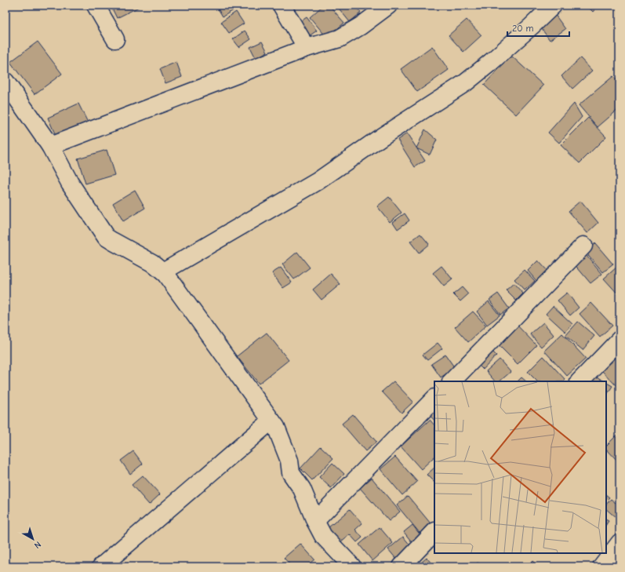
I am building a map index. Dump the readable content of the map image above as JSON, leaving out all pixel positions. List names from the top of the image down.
{
  "scale_bar": "20 m",
  "north": "bottom right"
}
